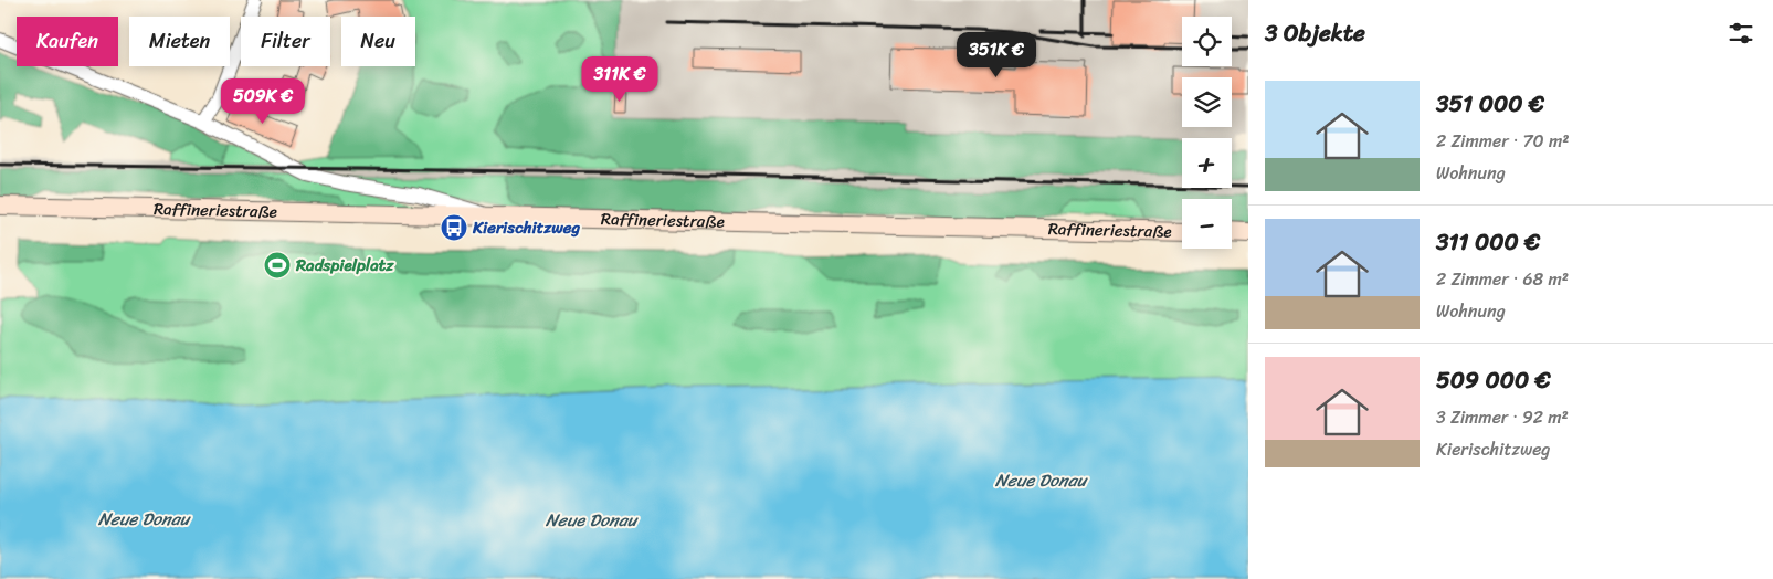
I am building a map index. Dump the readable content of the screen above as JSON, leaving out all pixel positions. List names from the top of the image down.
{
  "streets": {
    "main road": ["Raffineriestraße"]
  },
  "water": ["Neue Donau"],
  "places": {
    "bus stop": ["Kierischitzweg"],
    "sports": ["Radspielplatz"]
  },
  "page": {
    "heading": "3 Objekte",
    "map_buttons": ["+", "−"],
    "chip": [
      "Kaufen",
      "Mieten",
      "Filter",
      "Neu"
    ],
    "price": ["351K €", "311K €", "509K €"],
    "list": [
      {
        "name": "351 000 €",
        "note": "2 Zimmer · 70 m² · Wohnung"
      },
      {
        "name": "311 000 €",
        "note": "2 Zimmer · 68 m² · Wohnung"
      },
      {
        "name": "509 000 €",
        "note": "3 Zimmer · 92 m² · Kierischitzweg"
      }
    ]
  }
}
